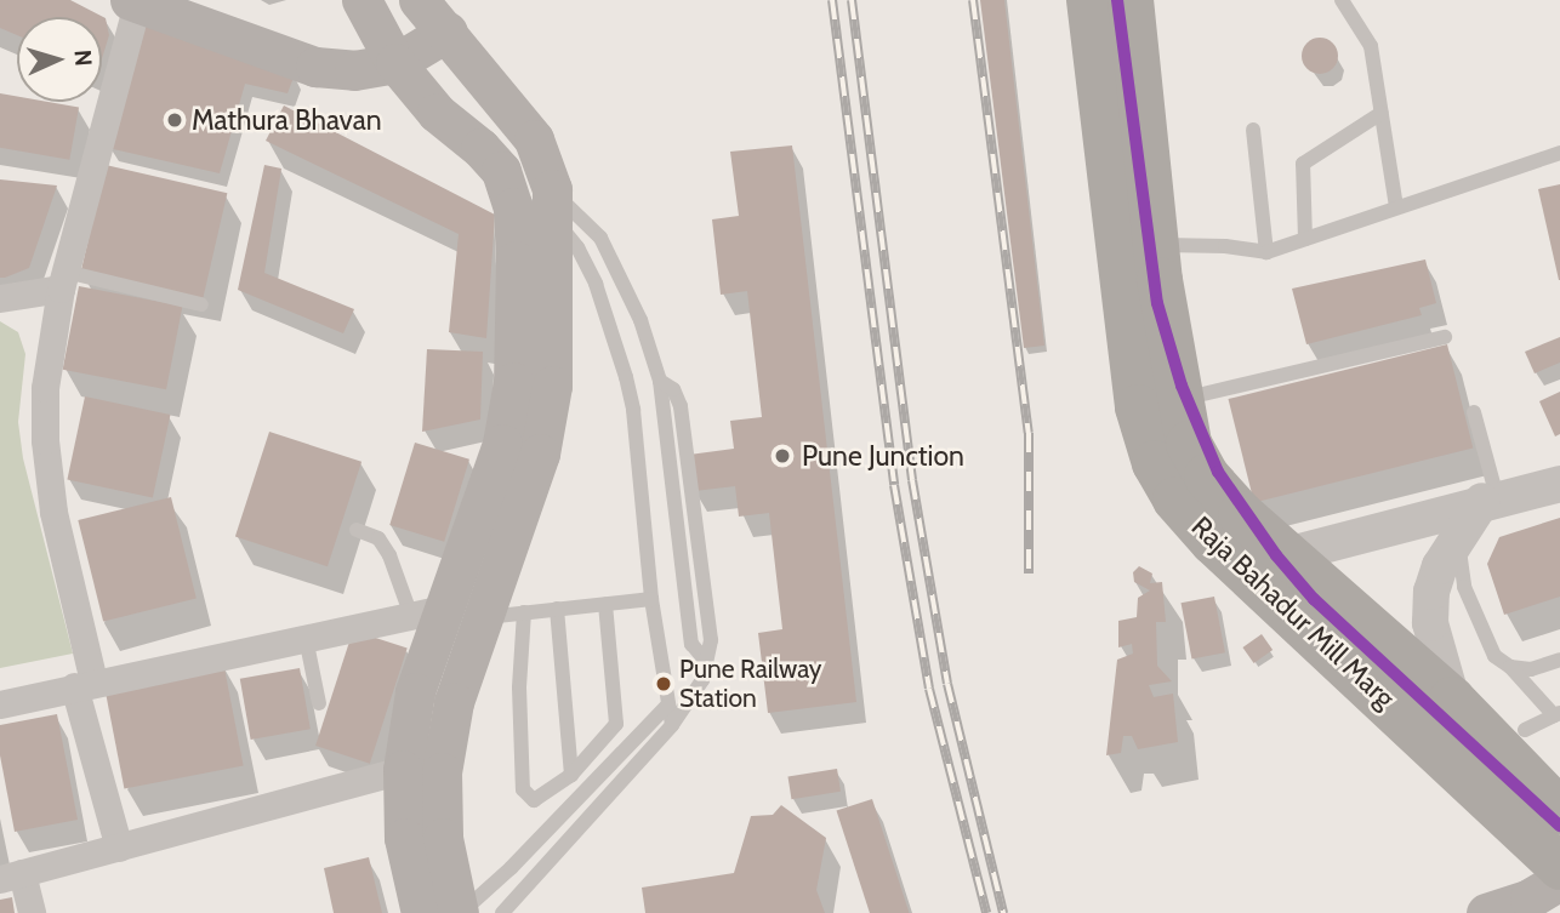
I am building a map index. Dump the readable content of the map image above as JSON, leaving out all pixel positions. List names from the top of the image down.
{
  "streets": {
    "highway": ["Raja Bahadur Mill Marg"]
  },
  "places": ["Mathura Bhavan", "Pune Junction", "Pune Railway Station"],
  "north": "right"
}
